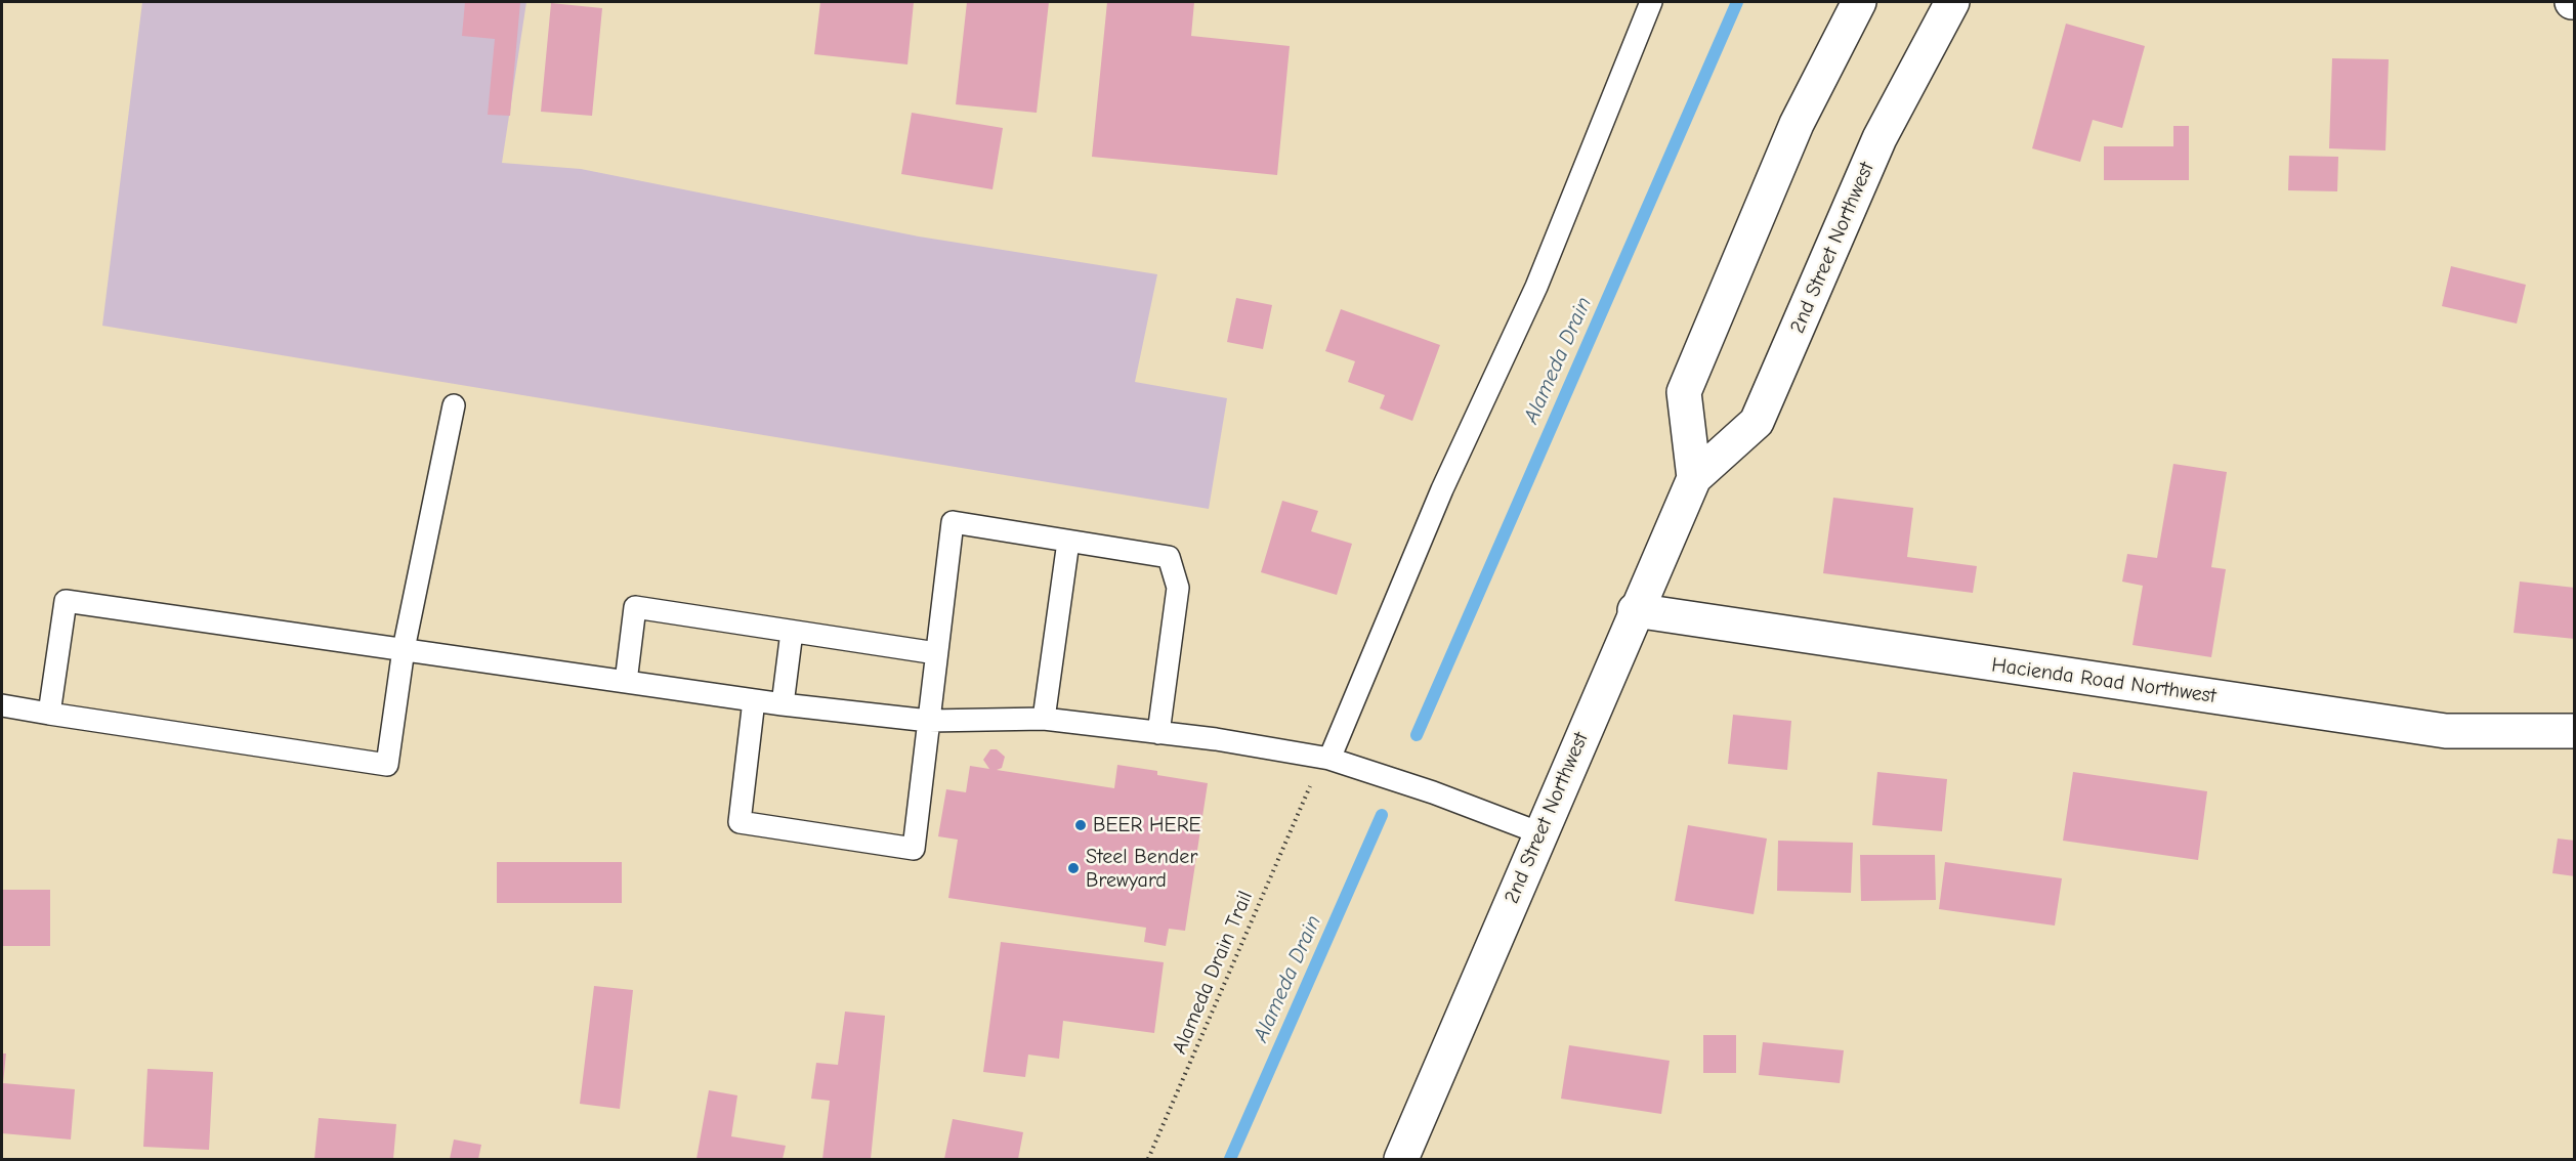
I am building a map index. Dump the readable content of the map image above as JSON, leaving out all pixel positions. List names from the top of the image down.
{
  "streets": {
    "main road": ["2nd Street Northwest", "Hacienda Road Northwest"],
    "path": ["Alameda Drain Trail"]
  },
  "crossings": [
    ["2nd Street Northwest", "Hacienda Road Northwest"]
  ],
  "water": ["Alameda Drain"],
  "places": ["BEER HERE", "Steel Bender Brewyard"]
}
